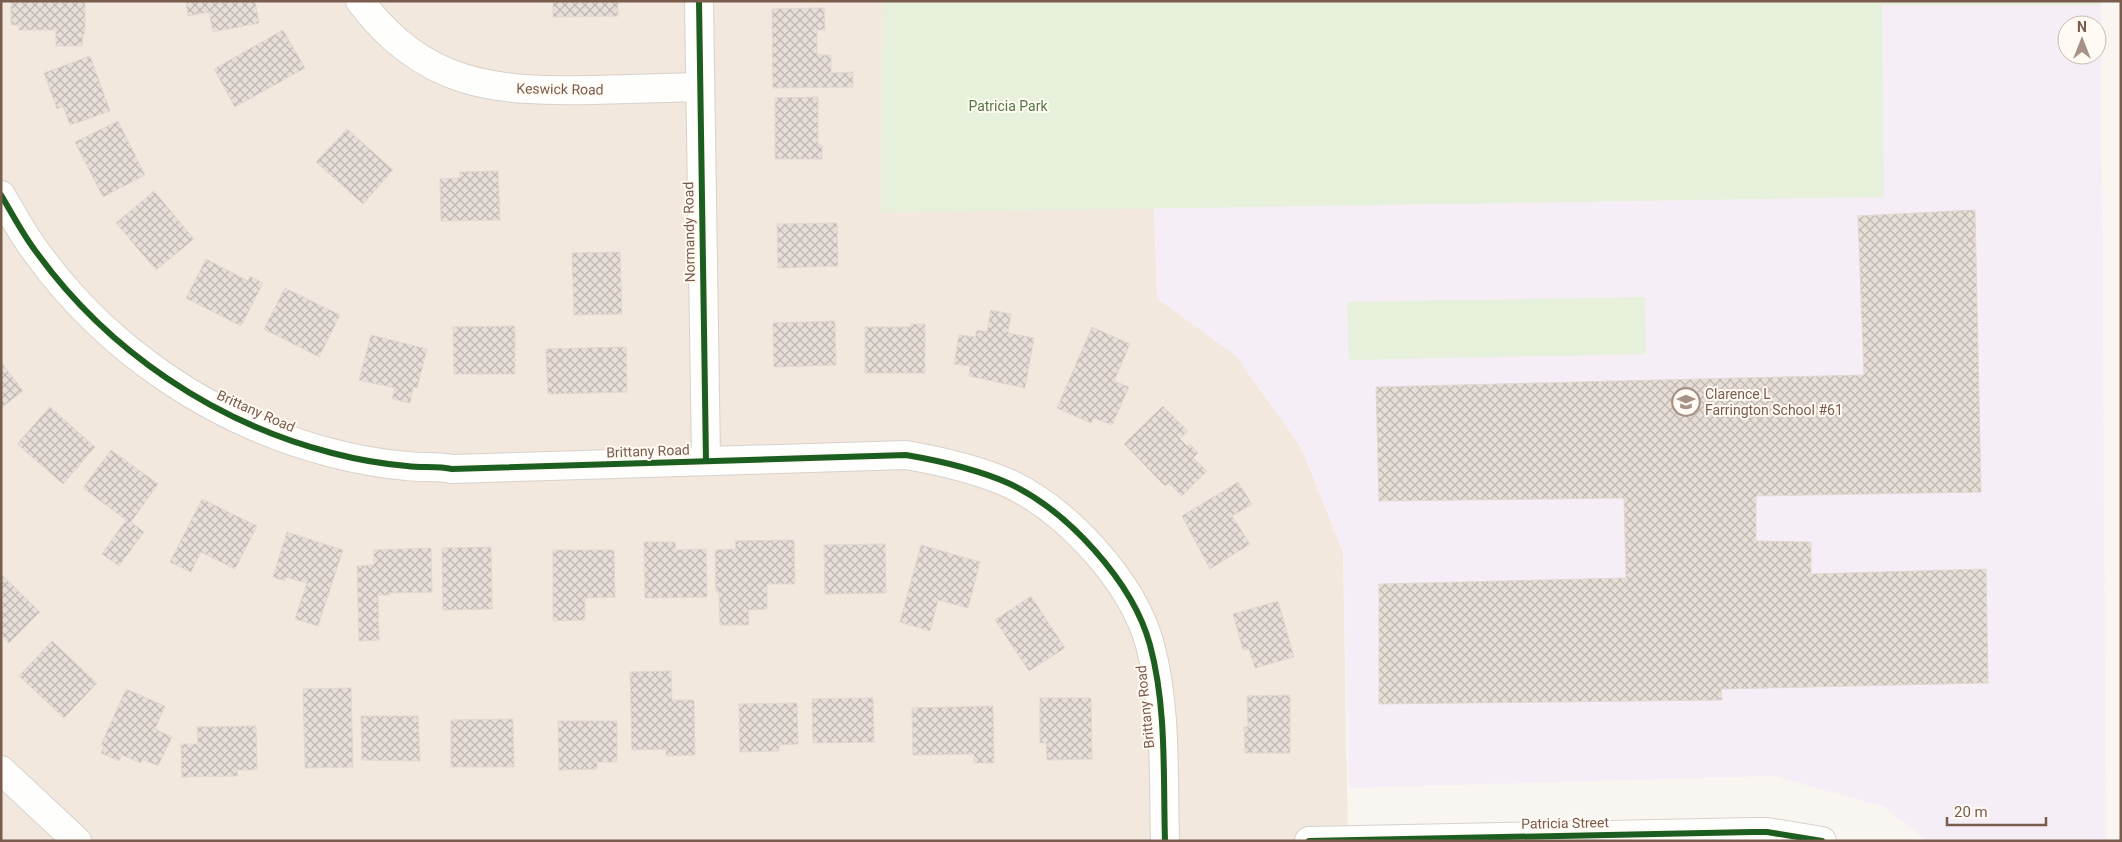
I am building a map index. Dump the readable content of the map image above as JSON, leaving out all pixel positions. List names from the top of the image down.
{
  "streets": {
    "street": [
      "Keswick Road",
      "Normandy Road",
      "Brittany Road",
      "Patricia Street"
    ]
  },
  "crossings": [
    ["Keswick Road", "Normandy Road"],
    ["Normandy Road", "Brittany Road"]
  ],
  "parks": ["Patricia Park"],
  "places": {
    "school or university": ["Clarence L Farrington School #61"]
  },
  "scale_bar": "20 m",
  "north": "top"
}
